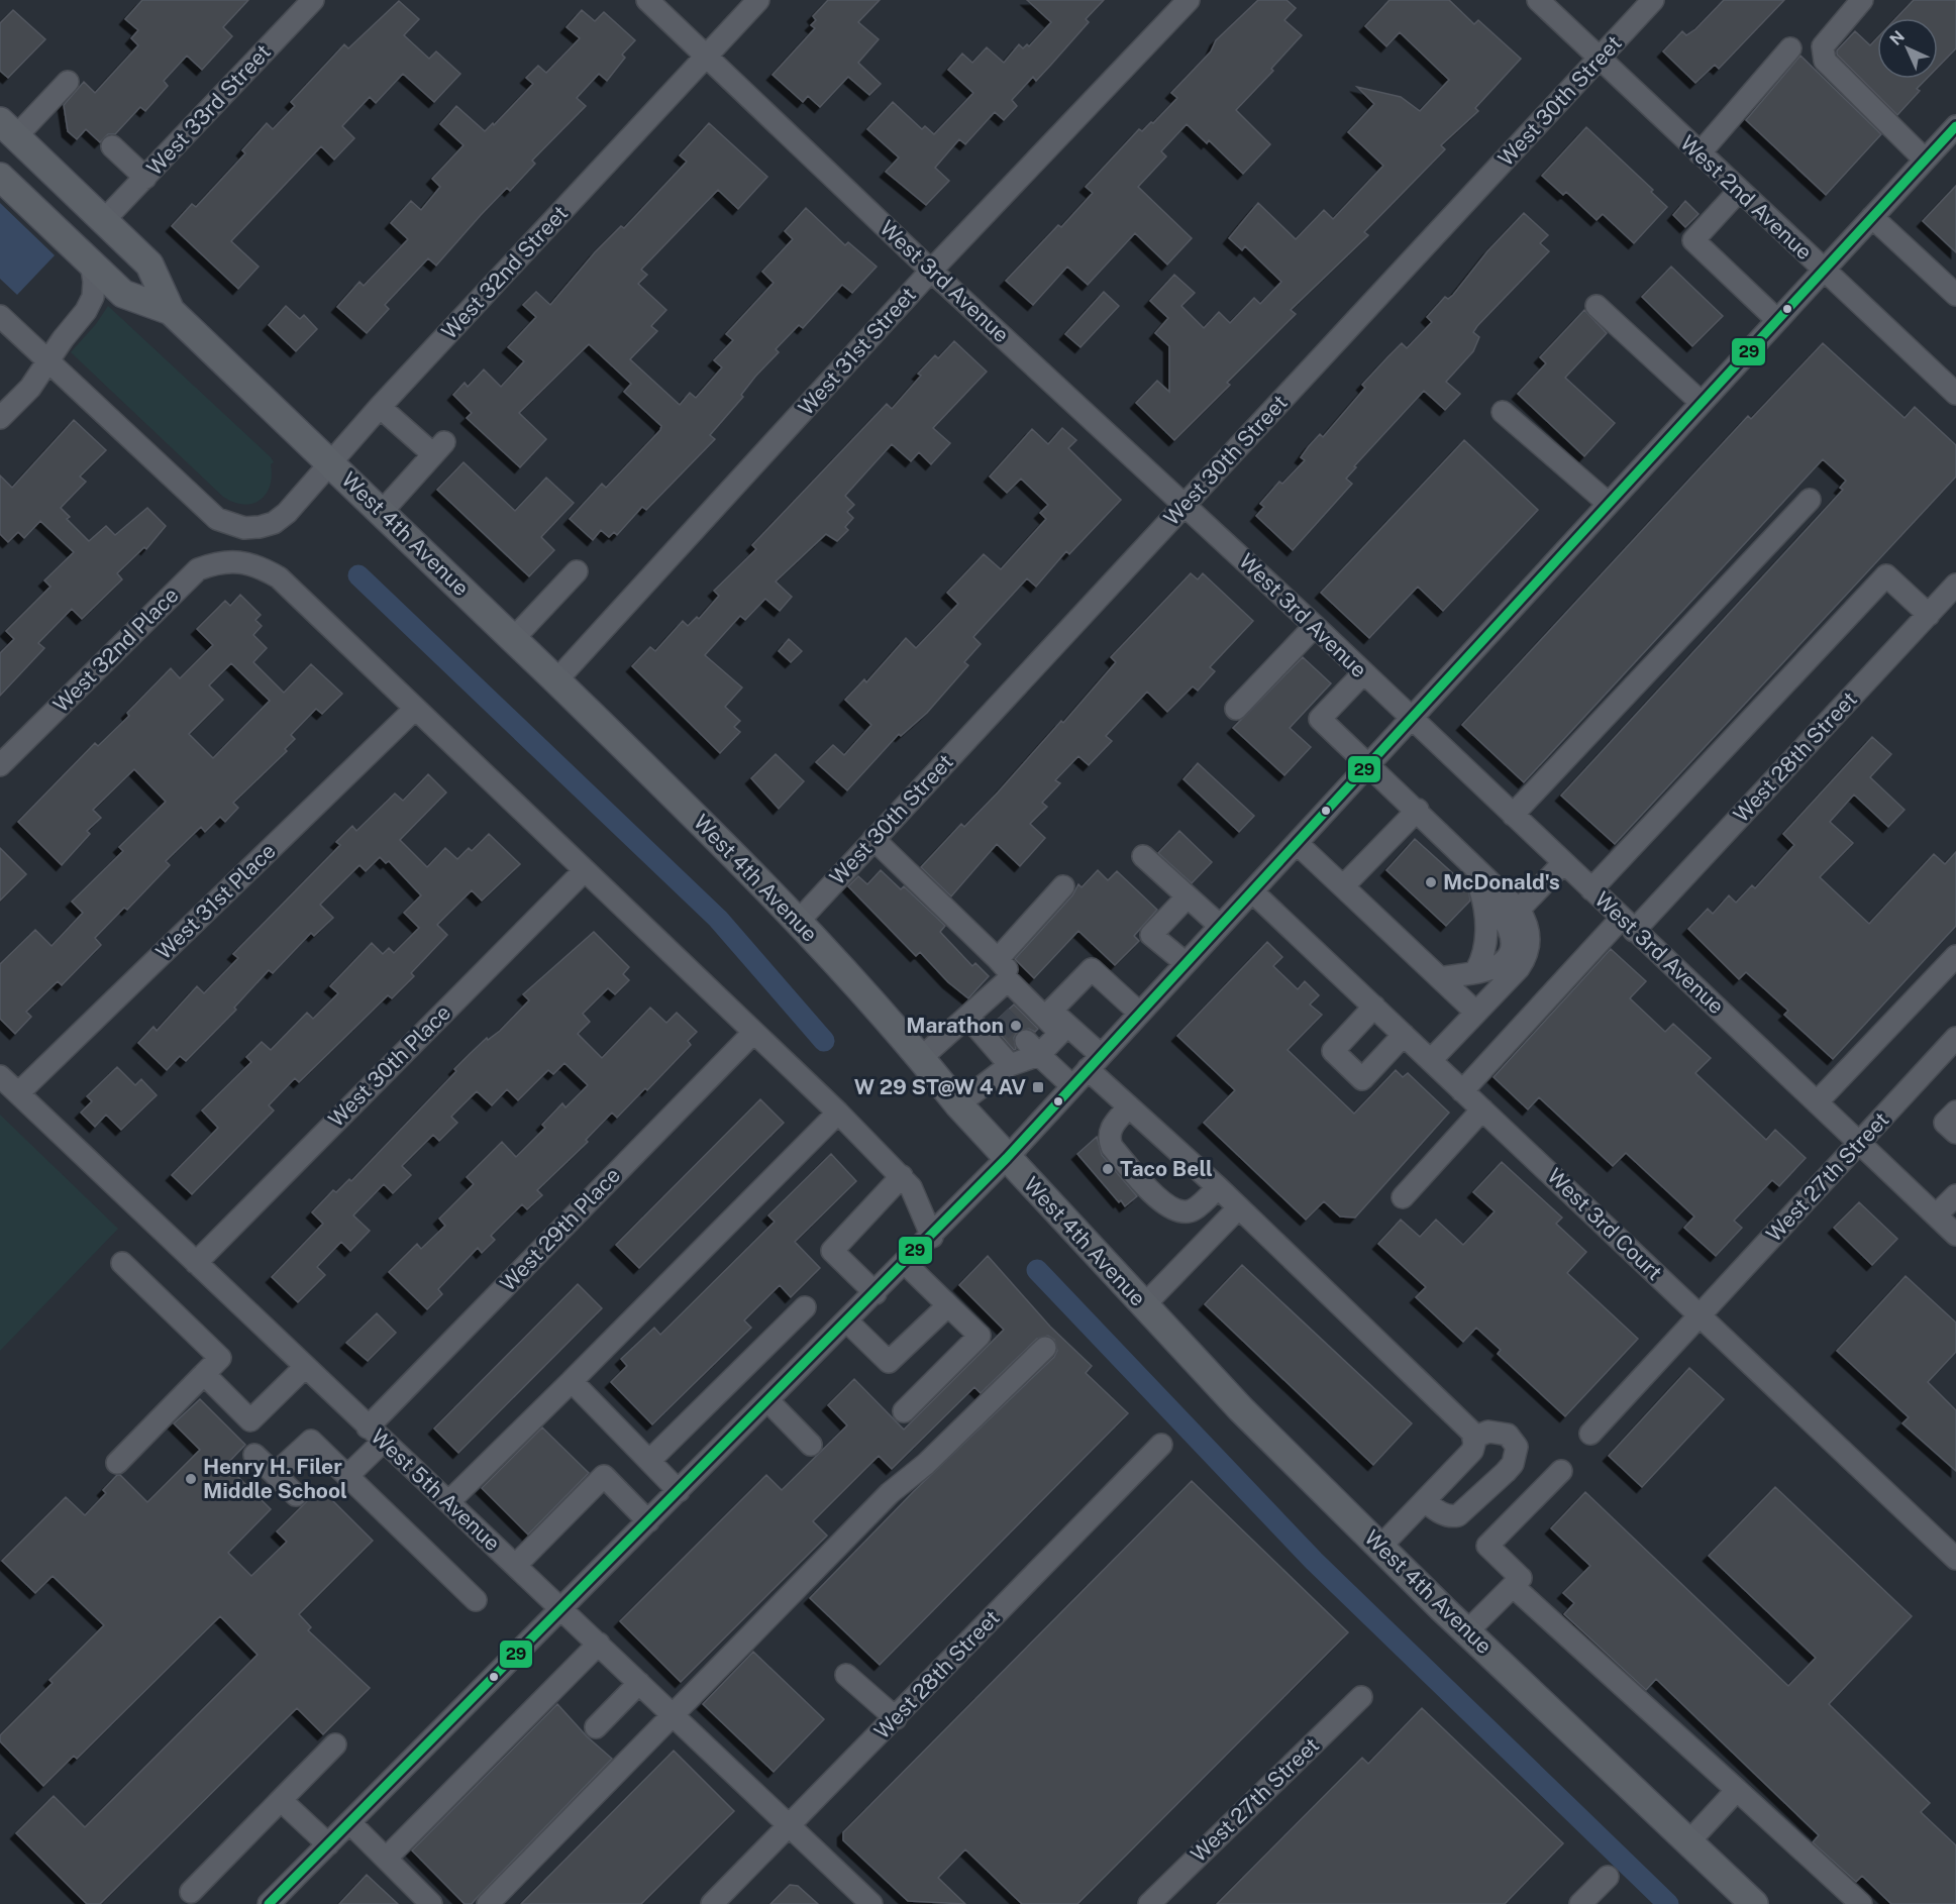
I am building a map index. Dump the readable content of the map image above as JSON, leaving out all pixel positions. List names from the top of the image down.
{
  "streets": {
    "main road": ["West 4th Avenue"],
    "street": [
      "West 30th Street",
      "West 33rd Street",
      "West 2nd Avenue",
      "West 32nd Street",
      "West 3rd Avenue",
      "West 31st Street",
      "West 32nd Place",
      "West 28th Street",
      "West 31st Place",
      "West 30th Place",
      "West 27th Street",
      "West 3rd Court",
      "West 29th Place",
      "West 5th Avenue"
    ]
  },
  "crossings": [
    ["West 30th Street", "West 2nd Avenue"],
    ["West 30th Street", "West 3rd Avenue"],
    ["West 30th Street", "West 4th Avenue"],
    ["West 33rd Street", "West 4th Avenue"],
    ["West 32nd Street", "West 3rd Avenue"],
    ["West 32nd Street", "West 4th Avenue"],
    ["West 3rd Avenue", "West 31st Street"],
    ["West 3rd Avenue", "West 28th Street"],
    ["West 3rd Avenue", "West 27th Street"],
    ["West 31st Street", "West 4th Avenue"],
    ["West 32nd Place", "West 31st Place"],
    ["West 28th Street", "West 3rd Court"],
    ["West 28th Street", "West 5th Avenue"],
    ["West 31st Place", "West 5th Avenue"],
    ["West 30th Place", "West 5th Avenue"],
    ["West 27th Street", "West 3rd Court"],
    ["West 29th Place", "West 5th Avenue"]
  ],
  "places": {
    "other": [
      "McDonald's",
      "Marathon",
      "Taco Bell",
      "Henry H. Filer Middle School"
    ],
    "transit": ["W 29 ST@W 4 AV"]
  },
  "lines": ["transit line 29"],
  "north": "top left"
}
